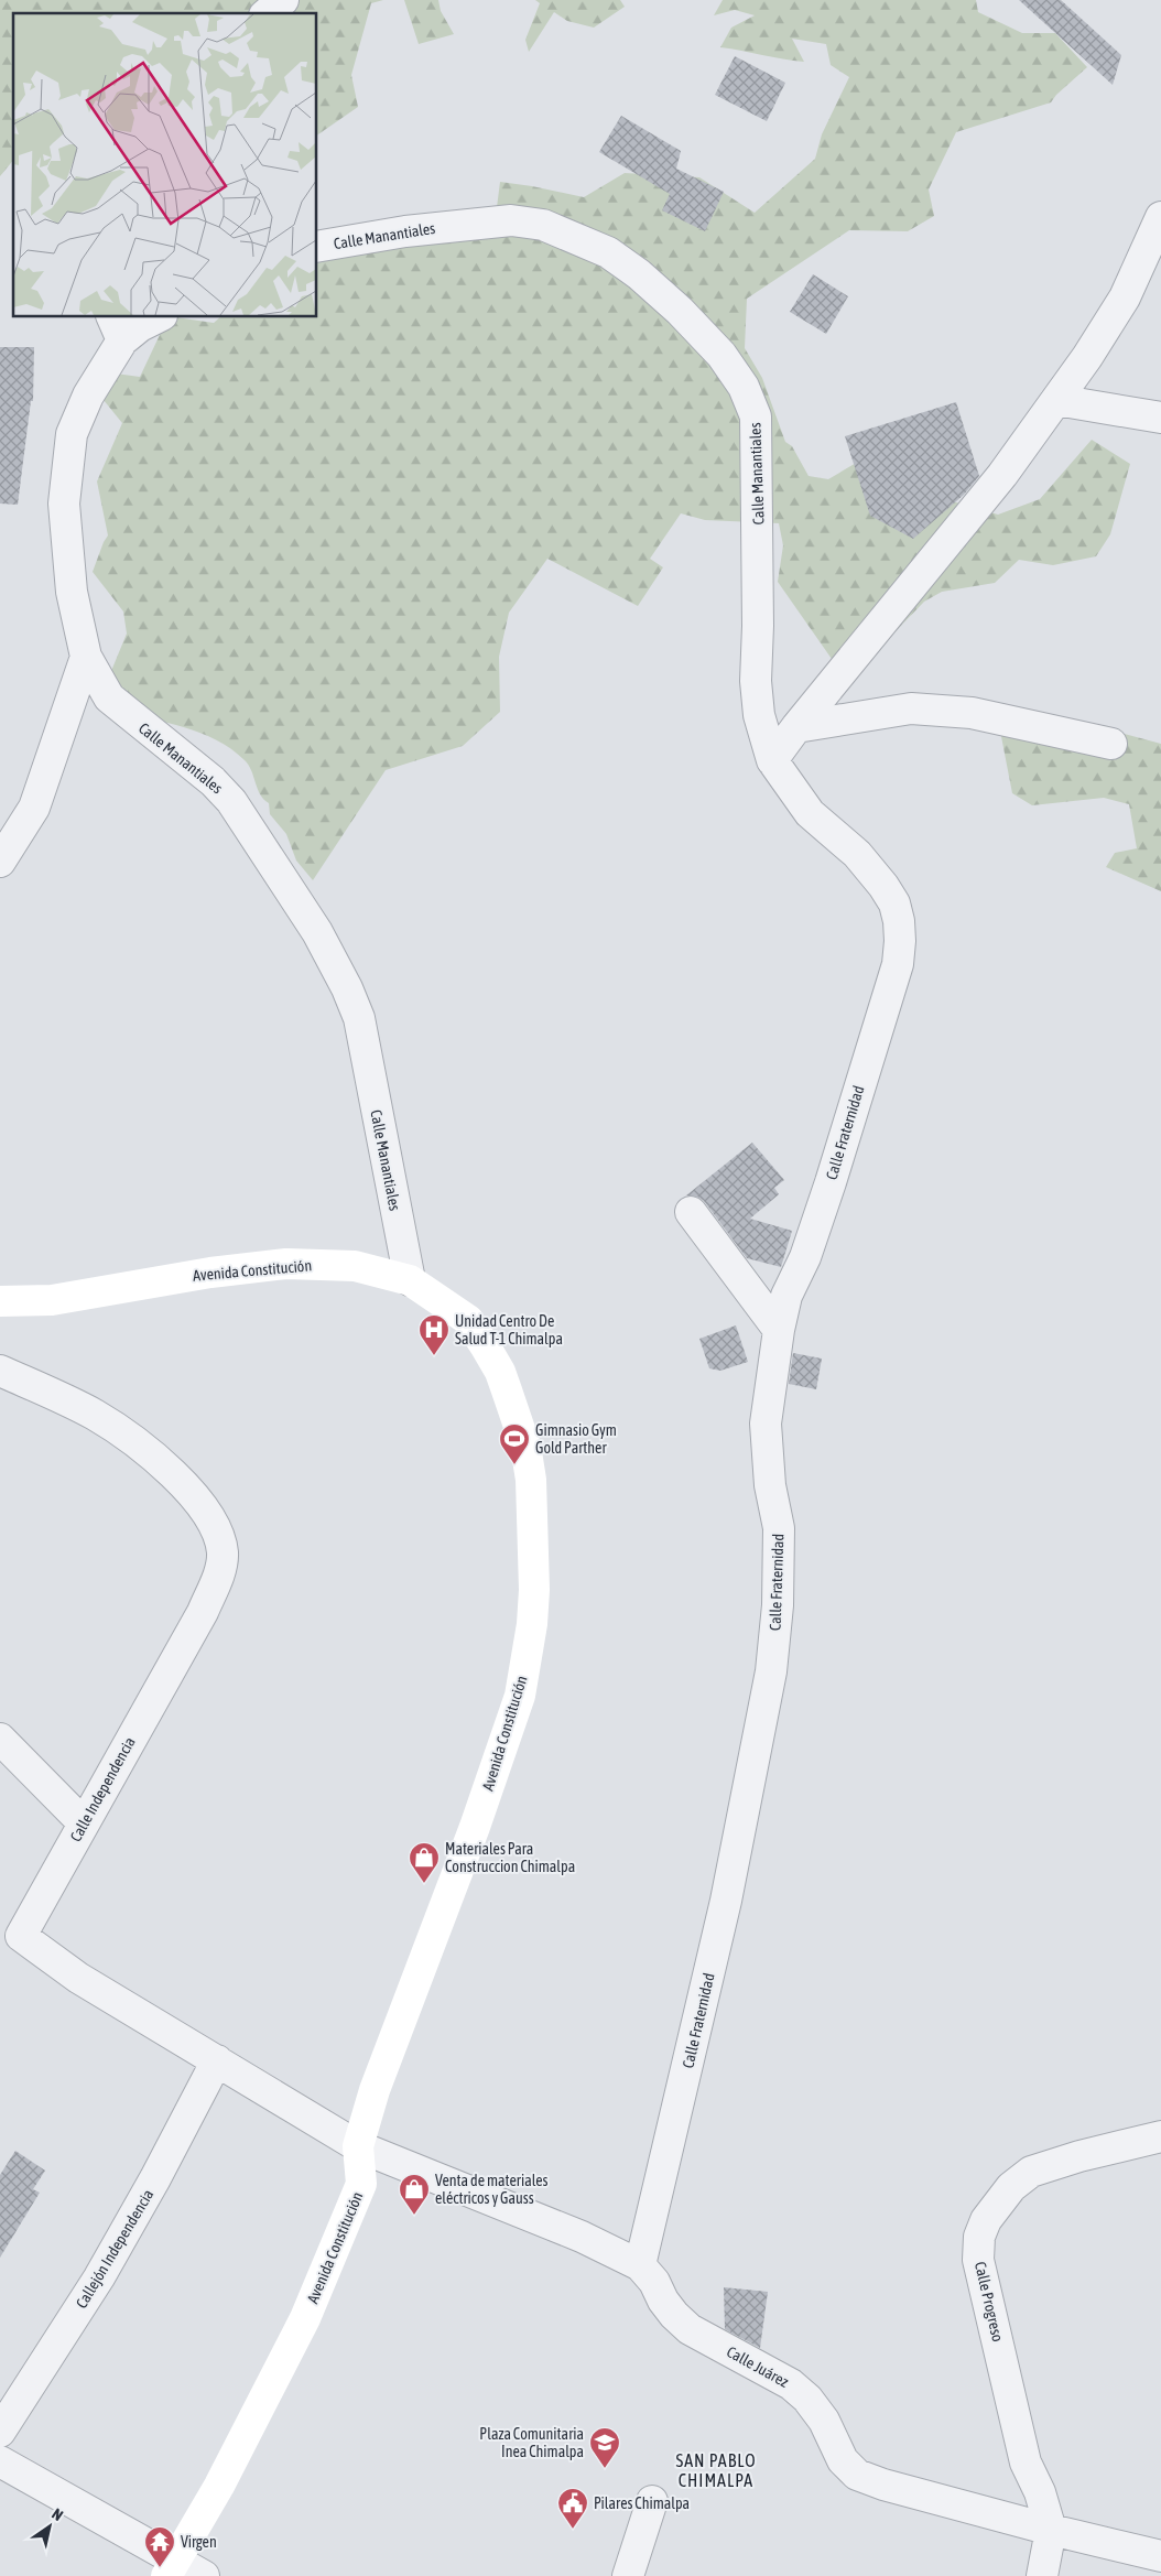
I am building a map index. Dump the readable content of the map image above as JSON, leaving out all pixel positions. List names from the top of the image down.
{
  "streets": {
    "main road": ["Avenida Constitución"],
    "street": [
      "Calle Manantiales",
      "Calle Fraternidad",
      "Calle Independencia",
      "Callejón Independencia",
      "Calle Progreso",
      "Calle Juárez"
    ]
  },
  "crossings": [
    ["Calle Manantiales", "Calle Fraternidad"],
    ["Calle Manantiales", "Avenida Constitución"],
    ["Calle Fraternidad", "Calle Juárez"],
    ["Avenida Constitución", "Calle Independencia"],
    ["Avenida Constitución", "Calle Juárez"],
    ["Calle Independencia", "Callejón Independencia"],
    ["Calle Independencia", "Calle Juárez"],
    ["Calle Progreso", "Calle Juárez"]
  ],
  "districts": ["SAN PABLO CHIMALPA"],
  "places": {
    "hospital": ["Unidad Centro De Salud T-1 Chimalpa"],
    "sports": ["Gimnasio Gym Gold Parther"],
    "shop": ["Materiales Para Construccion Chimalpa", "Venta de materiales eléctricos y Gauss"],
    "school or university": ["Plaza Comunitaria Inea Chimalpa"],
    "public building": ["Pilares Chimalpa"],
    "temple": ["Virgen"]
  },
  "north": "top right"
}
